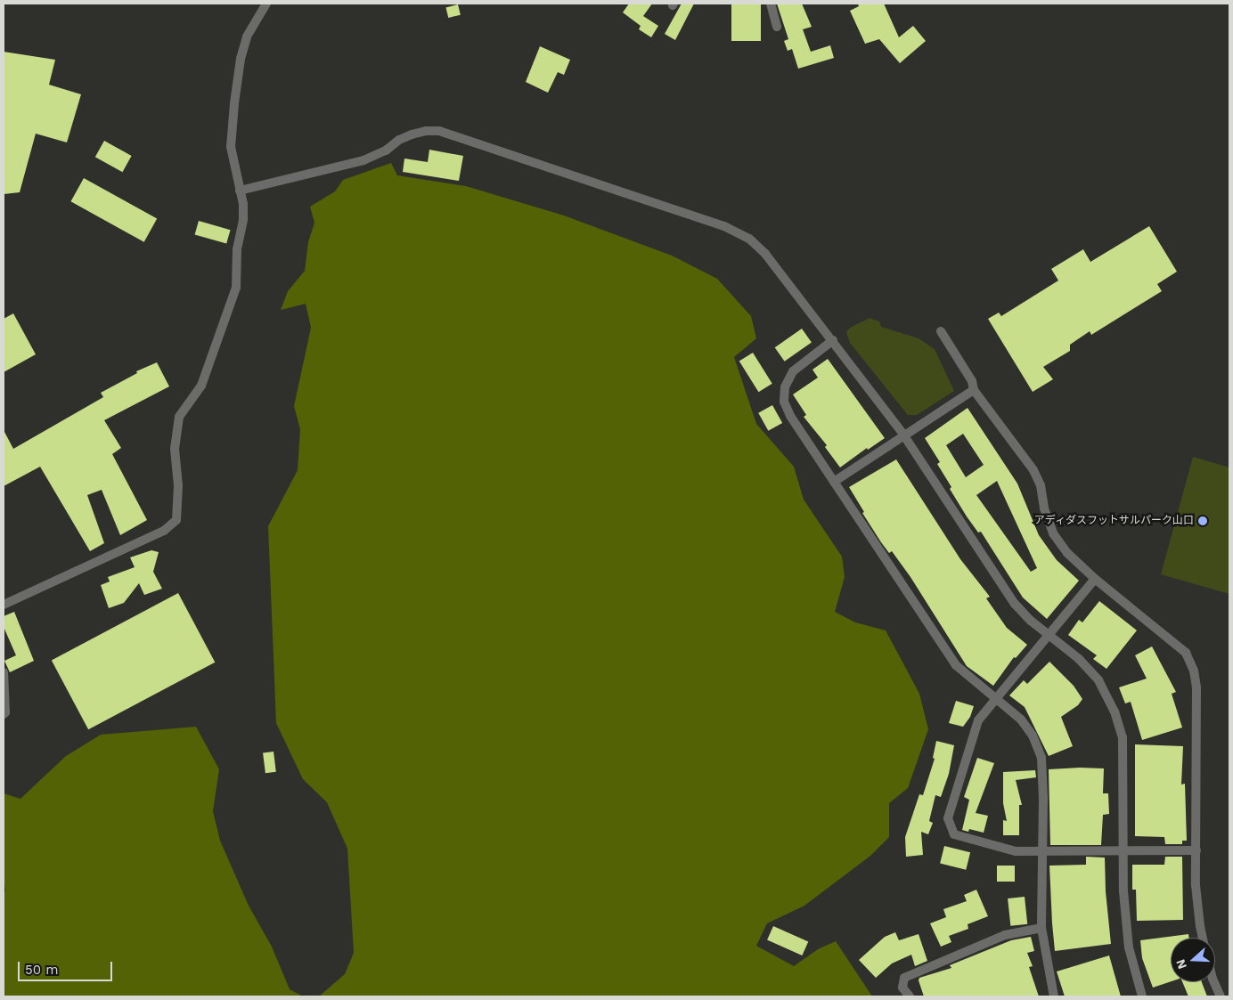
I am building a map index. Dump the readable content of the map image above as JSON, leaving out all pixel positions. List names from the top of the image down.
{
  "places": ["アディダスフットサルパーク山口"],
  "scale_bar": "50 m",
  "north": "left"
}
